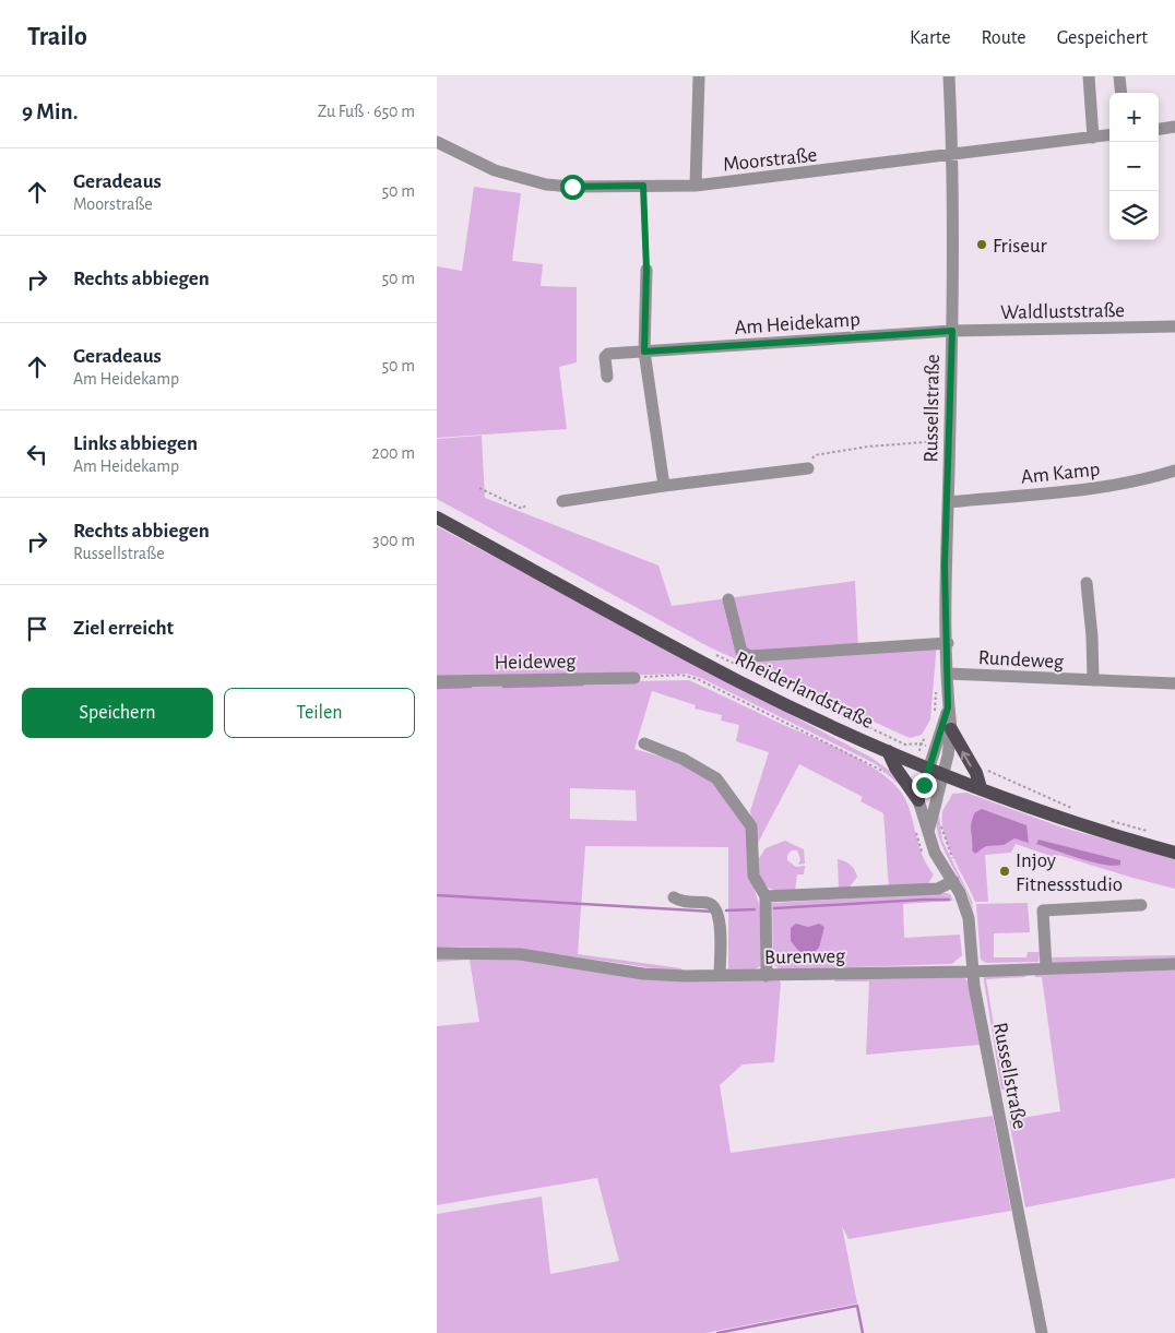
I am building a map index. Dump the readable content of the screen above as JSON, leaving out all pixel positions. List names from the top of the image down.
{
  "streets": {
    "main road": ["Rheiderlandstraße"],
    "street": [
      "Moorstraße",
      "Waldluststraße",
      "Am Heidekamp",
      "Russellstraße",
      "Am Kamp",
      "Rundeweg",
      "Heideweg",
      "Burenweg"
    ]
  },
  "crossings": [
    ["Moorstraße", "Russellstraße"],
    ["Waldluststraße", "Am Heidekamp"],
    ["Waldluststraße", "Russellstraße"],
    ["Am Heidekamp", "Russellstraße"],
    ["Russellstraße", "Am Kamp"],
    ["Russellstraße", "Rundeweg"],
    ["Russellstraße", "Rheiderlandstraße"],
    ["Russellstraße", "Burenweg"]
  ],
  "places": ["Friseur", "Injoy Fitnessstudio"],
  "page": {
    "header": "Trailo",
    "nav": ["Karte", "Route", "Gespeichert"],
    "heading": ["9 Min.", "Zu Fuß · 650 m"],
    "map_buttons": ["+", "−"],
    "list": [
      ["Geradeaus", "Moorstraße", "50 m"],
      ["Rechts abbiegen", "50 m"],
      ["Geradeaus", "Am Heidekamp", "50 m"],
      ["Links abbiegen", "Am Heidekamp", "200 m"],
      ["Rechts abbiegen", "Russellstraße", "300 m"],
      "Ziel erreicht"
    ],
    "buttons": ["Speichern", "Teilen"]
  }
}
